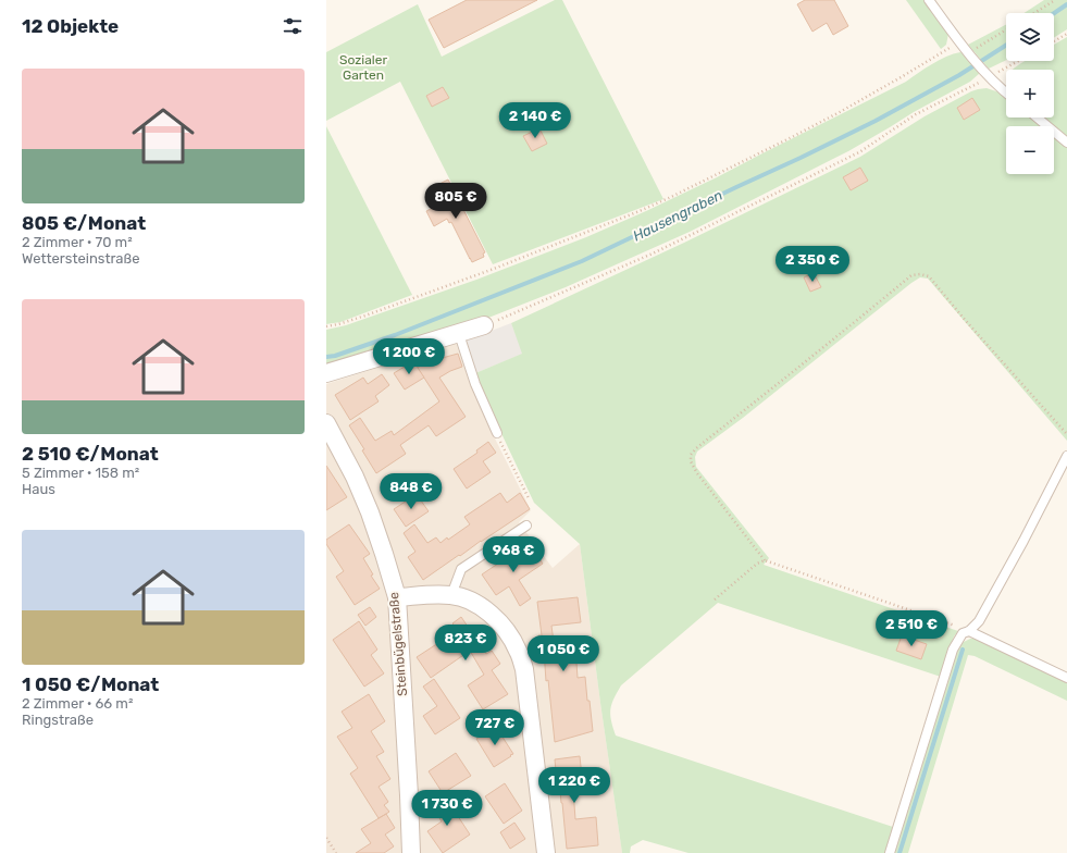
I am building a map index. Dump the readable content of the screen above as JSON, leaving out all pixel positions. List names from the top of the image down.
{
  "streets": {
    "street": ["Steinbügelstraße"]
  },
  "water": ["Hausengraben"],
  "parks": ["Sozialer Garten"],
  "page": {
    "heading": "12 Objekte",
    "map_buttons": ["+", "−"],
    "list": [
      {
        "name": "805 €/Monat",
        "note": "2 Zimmer · 70 m² · Wettersteinstraße"
      },
      {
        "name": "2 510 €/Monat",
        "note": "5 Zimmer · 158 m² · Haus"
      },
      {
        "name": "1 050 €/Monat",
        "note": "2 Zimmer · 66 m² · Ringstraße"
      }
    ],
    "price": [
      "2 140 €",
      "805 €",
      "2 350 €",
      "1 200 €",
      "848 €",
      "968 €",
      "2 510 €",
      "823 €",
      "1 050 €",
      "727 €",
      "1 220 €",
      "1 730 €"
    ]
  }
}
